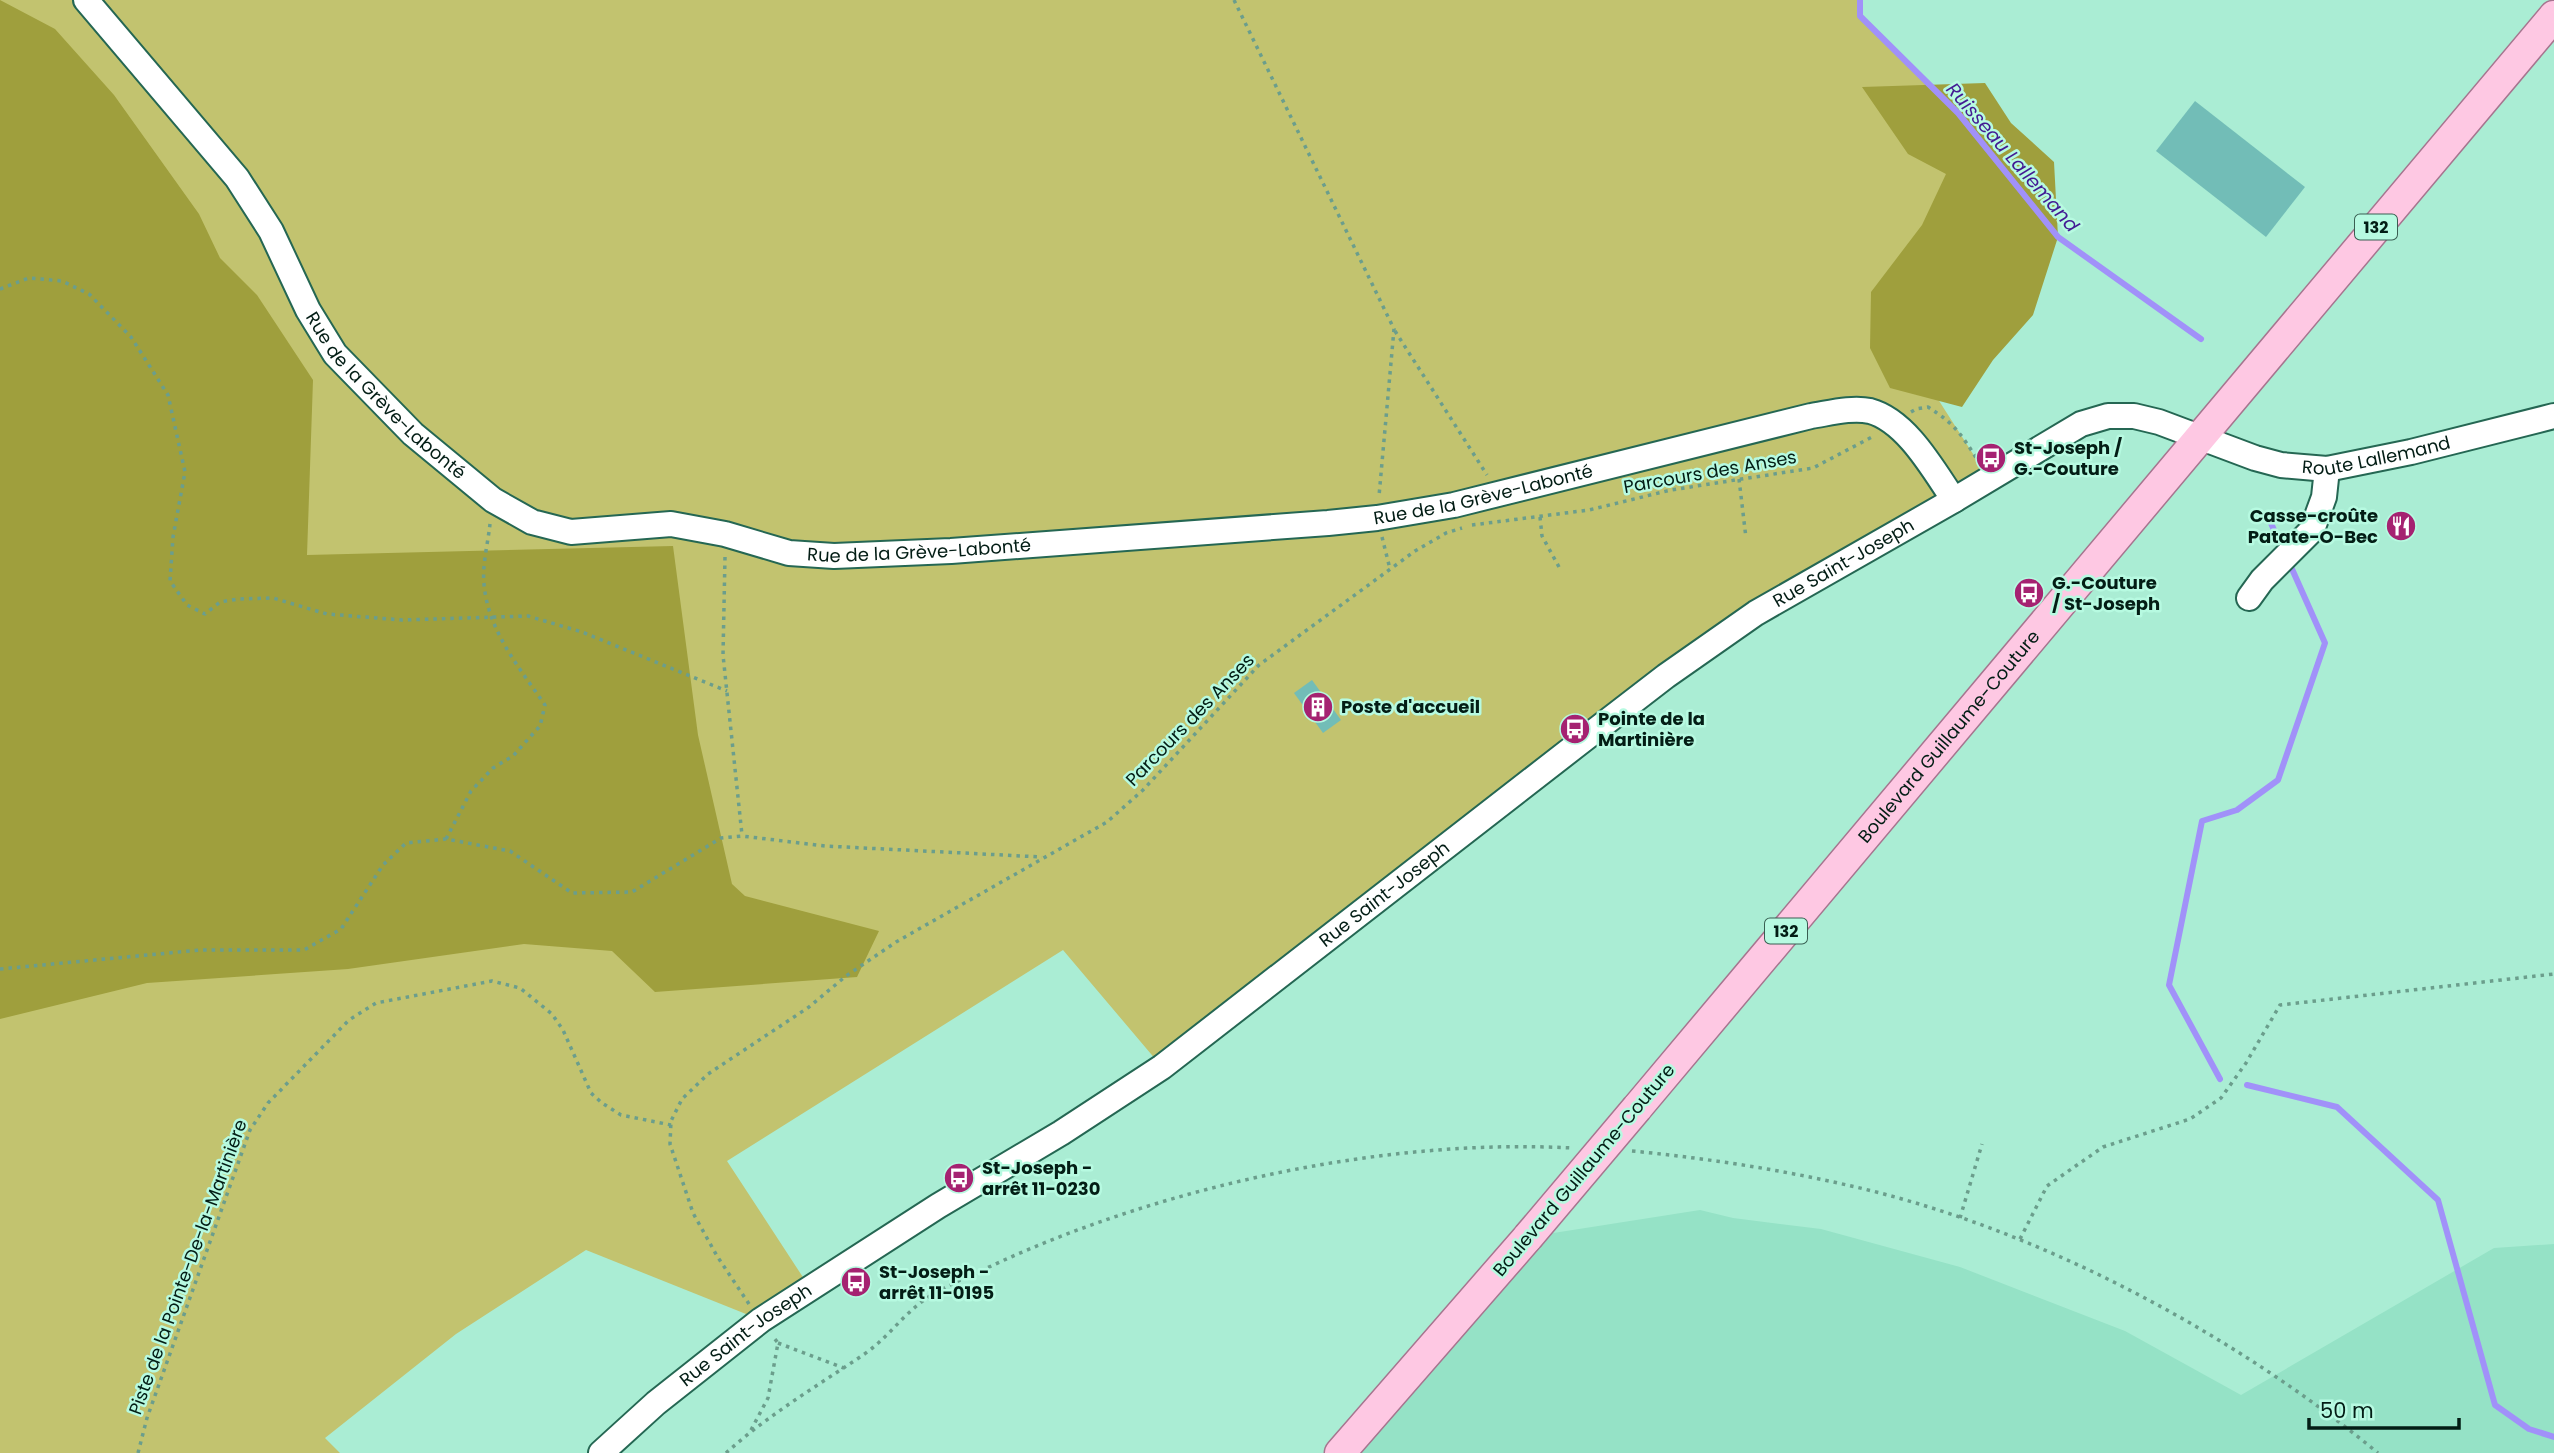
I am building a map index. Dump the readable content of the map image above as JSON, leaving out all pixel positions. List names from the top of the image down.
{
  "streets": {
    "main road": ["132", "Boulevard Guillaume-Couture"],
    "street": ["Rue de la Grève-Labonté", "Route Lallemand", "Rue Saint-Joseph"],
    "path": ["Parcours des Anses", "Piste de la Pointe-De-la-Martinière"]
  },
  "crossings": [
    ["Rue de la Grève-Labonté", "Parcours des Anses"],
    ["Rue de la Grève-Labonté", "Rue Saint-Joseph"],
    ["Route Lallemand", "Rue Saint-Joseph"],
    ["Route Lallemand", "Boulevard Guillaume-Couture"],
    ["Parcours des Anses", "Rue Saint-Joseph"],
    ["Parcours des Anses", "Piste de la Pointe-De-la-Martinière"],
    ["Rue Saint-Joseph", "Boulevard Guillaume-Couture"]
  ],
  "water": ["Ruisseau Lallemand"],
  "places": {
    "bus stop": [
      "St-Joseph / G.-Couture",
      "G.-Couture / St-Joseph",
      "Pointe de la Martinière",
      "St-Joseph - arrêt 11-0230",
      "St-Joseph - arrêt 11-0195"
    ],
    "restaurant": ["Casse-croûte Patate-O-Bec"],
    "building": ["Poste d'accueil"]
  },
  "scale_bar": "50 m"
}
